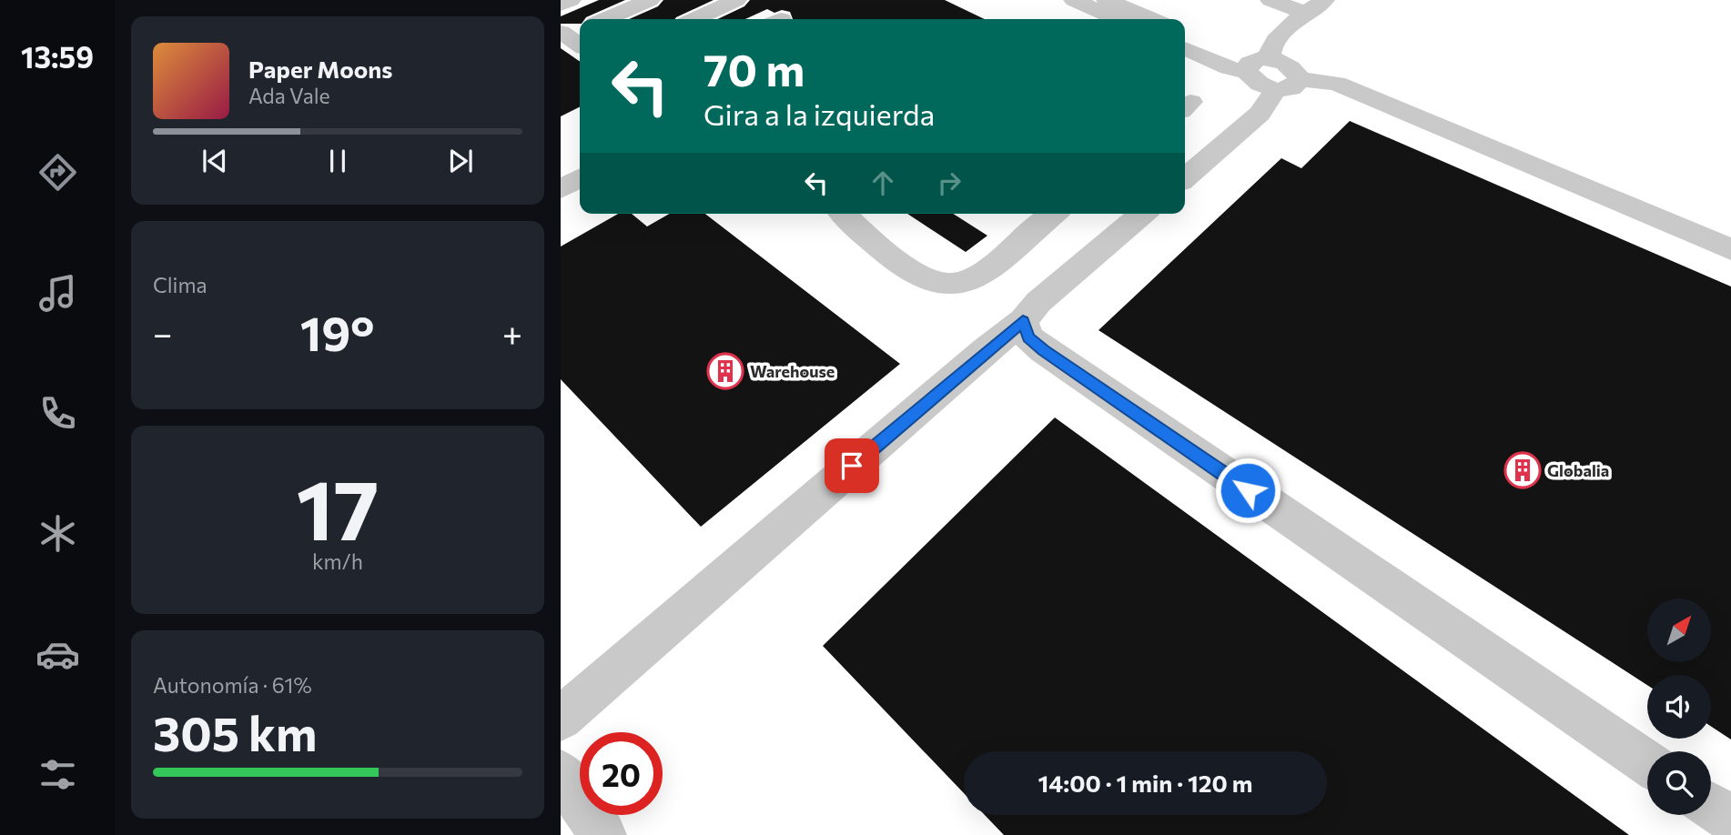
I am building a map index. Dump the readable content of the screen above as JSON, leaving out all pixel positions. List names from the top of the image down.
{
  "places": {
    "building": ["Warehouse", "Globalia"]
  },
  "north": "top right",
  "page": {
    "tabs": "13:59",
    "turn": ["70 m", "Gira a la izquierda"],
    "song": ["Paper Moons", "Ada Vale"],
    "tile": [
      "Clima",
      ["17", "km/h"],
      ["Autonomía · 61%", "305 km"]
    ],
    "heat": ["−", "19°", "+"],
    "limit": "20",
    "trip": "14:00 · 1 min · 120 m"
  }
}
